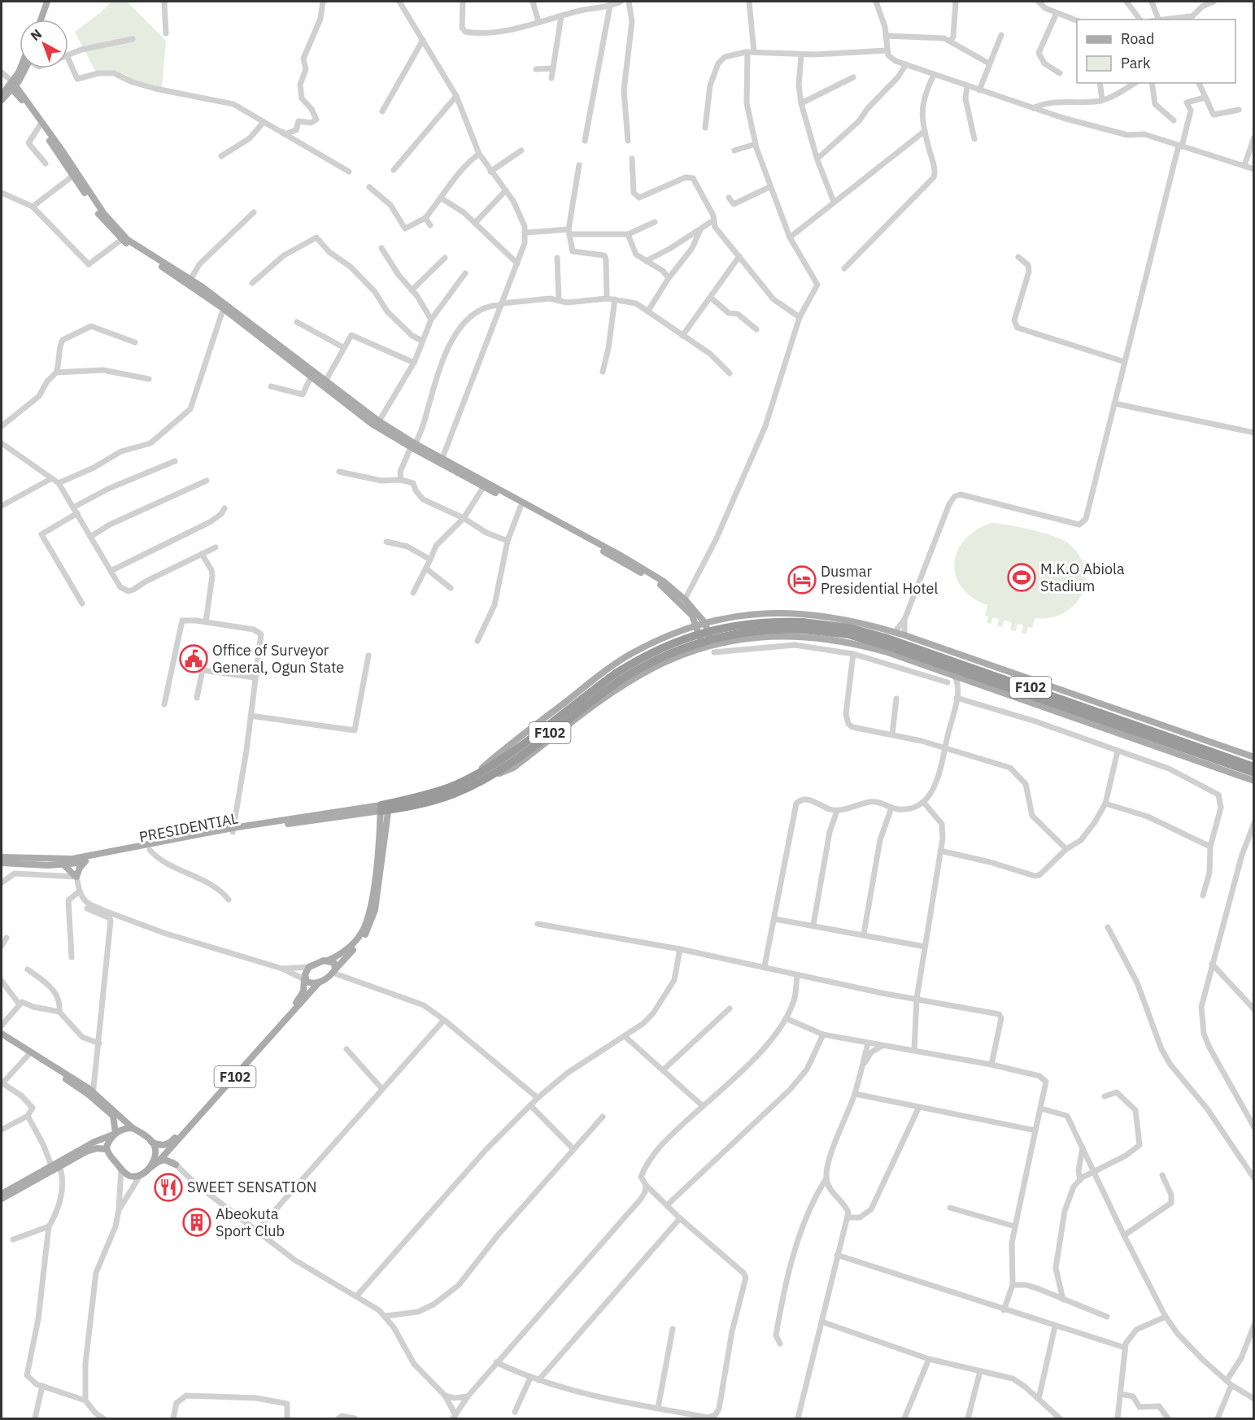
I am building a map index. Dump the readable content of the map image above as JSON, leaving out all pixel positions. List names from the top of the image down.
{
  "streets": {
    "highway": ["F102"],
    "main road": ["PRESIDENTIAL"]
  },
  "places": {
    "sports": ["M.K.O Abiola Stadium"],
    "hotel": ["Dusmar Presidential Hotel"],
    "public building": ["Office of Surveyor General, Ogun State"],
    "restaurant": ["SWEET SENSATION"],
    "building": ["Abeokuta Sport Club"]
  },
  "legend": ["Road", "Park"],
  "north": "top left"
}
